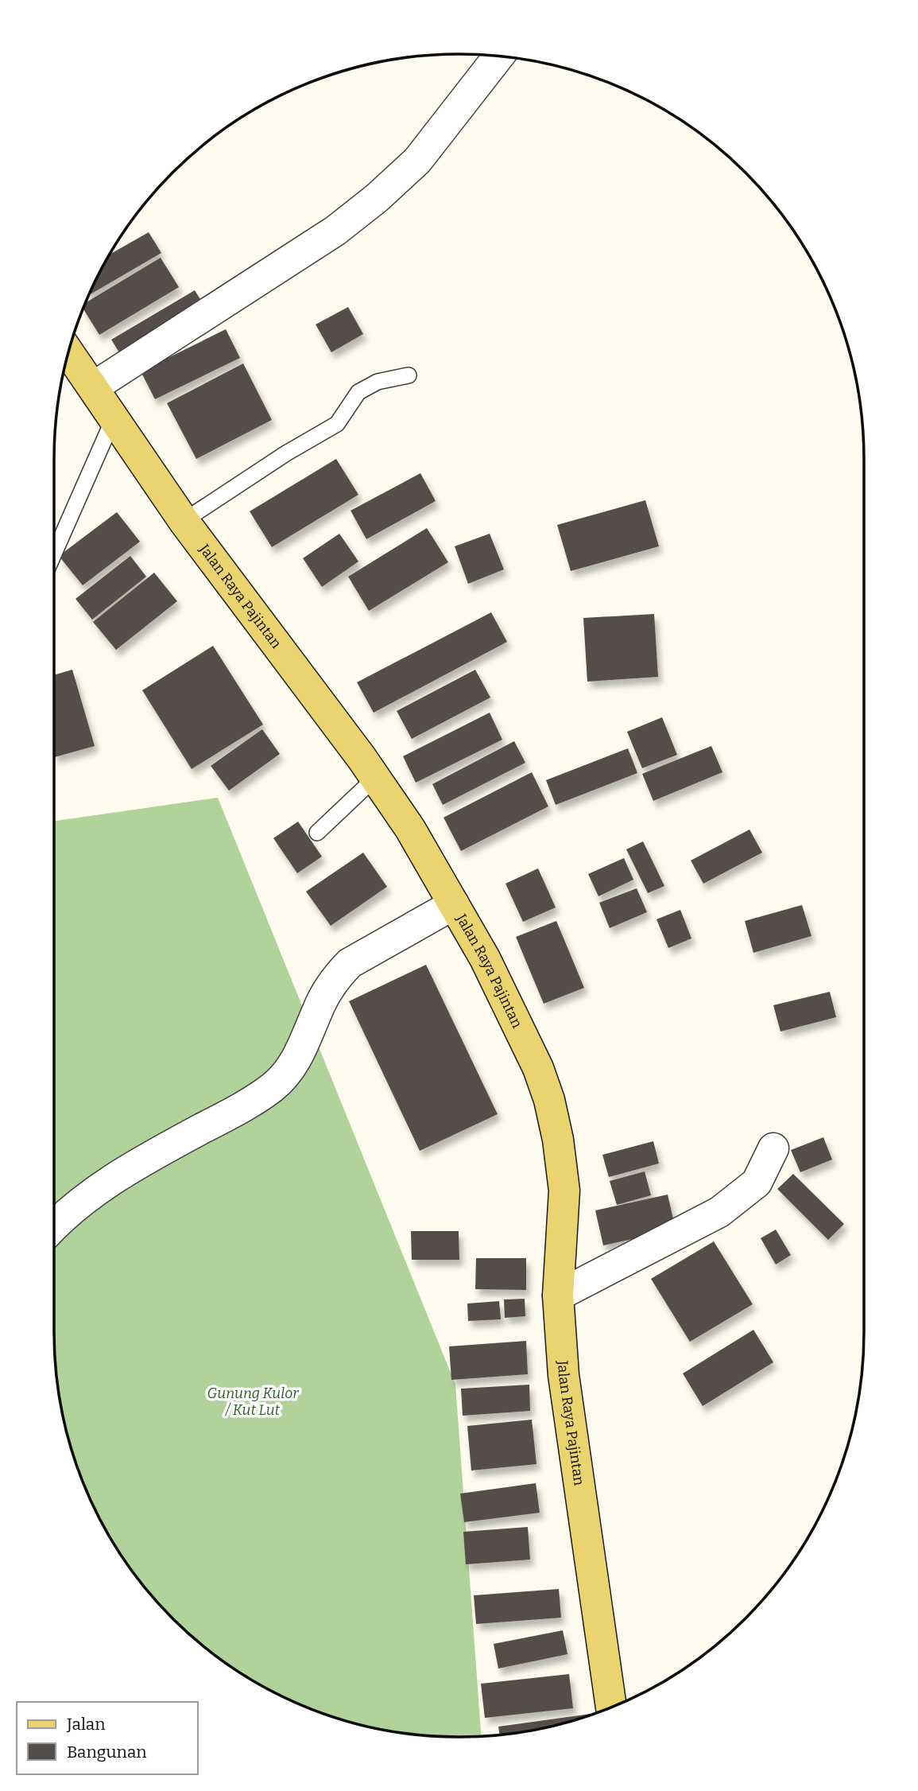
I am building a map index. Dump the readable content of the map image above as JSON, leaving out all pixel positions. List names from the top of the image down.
{
  "streets": {
    "main road": ["Jalan Raya Pajintan"]
  },
  "parks": ["Gunung Kulor / Kut Lut"],
  "legend": ["Jalan", "Bangunan"]
}
